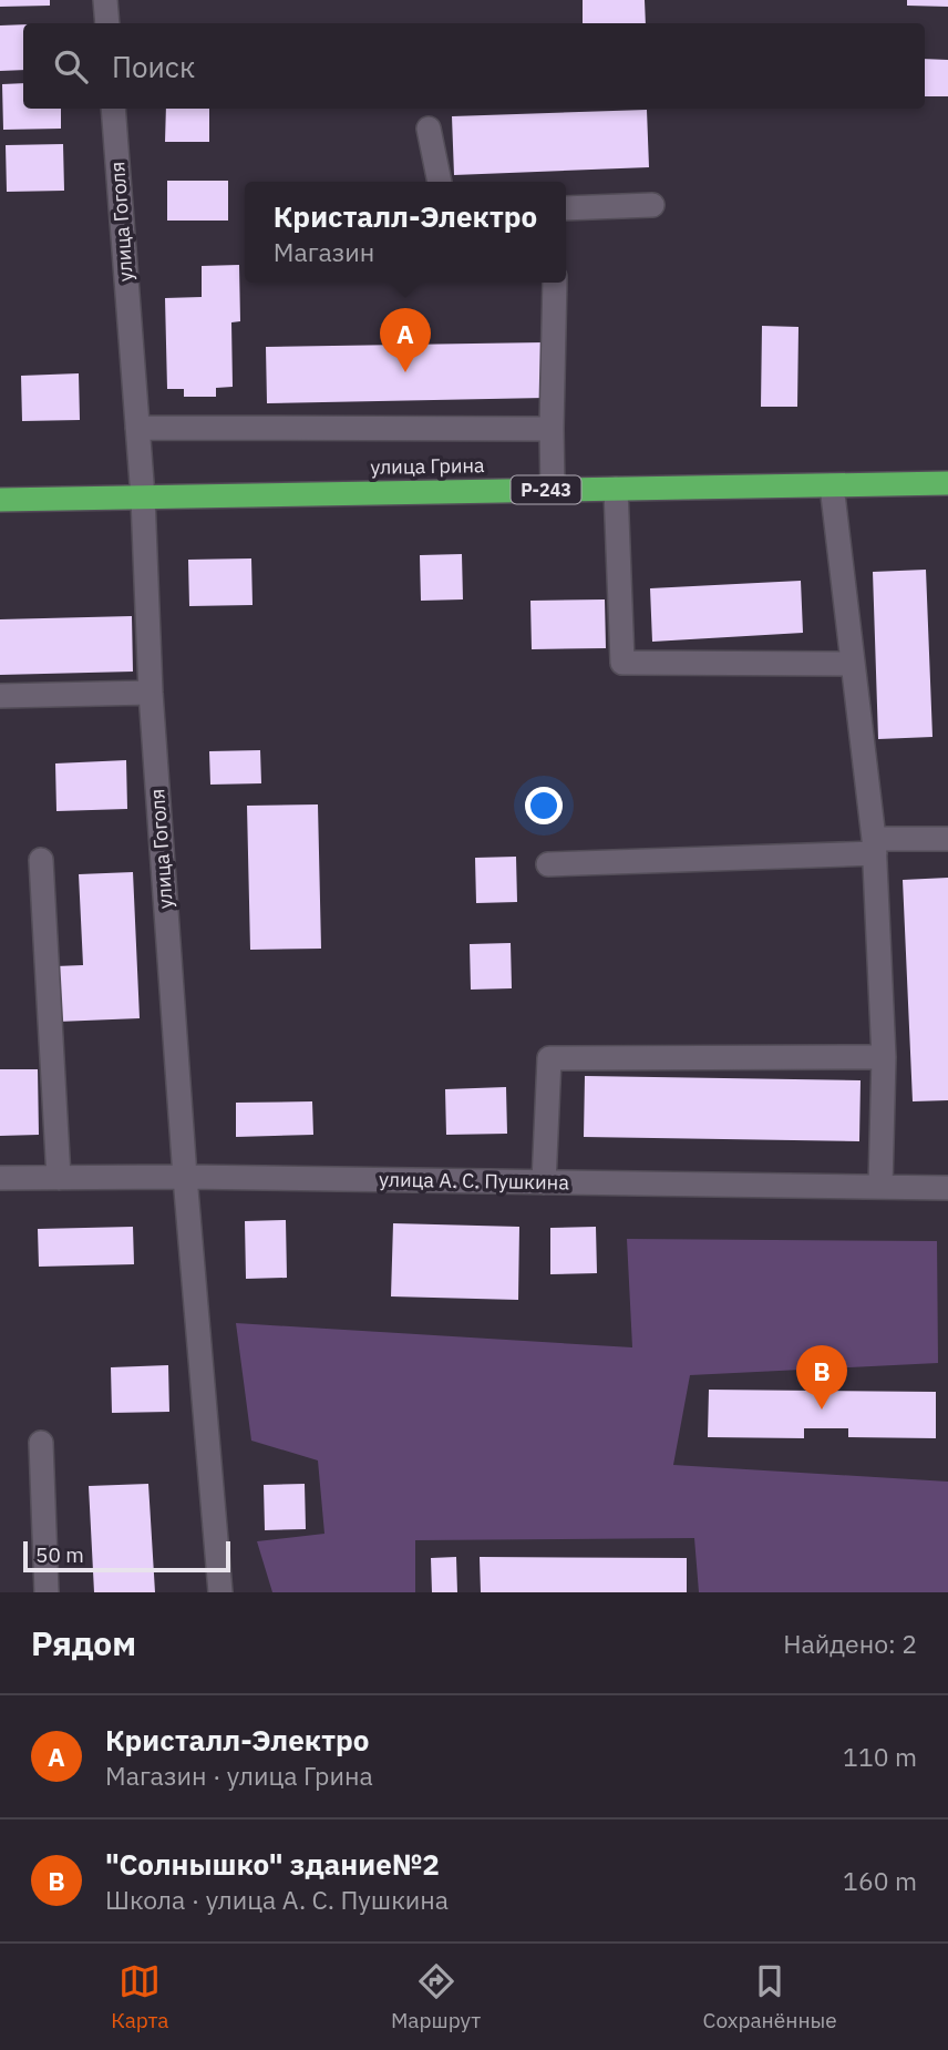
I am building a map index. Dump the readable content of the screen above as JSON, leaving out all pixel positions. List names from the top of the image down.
{
  "streets": {
    "highway": ["улица Грина", "Р-243"],
    "street": ["улица Гоголя", "улица А. С. Пушкина"]
  },
  "crossings": [
    ["улица Гоголя", "улица Грина"],
    ["улица Гоголя", "улица А. С. Пушкина"]
  ],
  "scale_bar": "50 m",
  "page": {
    "search": "Поиск",
    "popup": ["Кристалл-Электро", "Магазин"],
    "pins": ["A", "B"],
    "scale": "50 m",
    "heading": ["Рядом", "Найдено: 2"],
    "list": [
      {
        "mark": "A",
        "name": "Кристалл-Электро",
        "note": "Магазин · улица Грина",
        "value": "110 m"
      },
      {
        "mark": "B",
        "name": "\"Солнышко\" здание№2",
        "note": "Школа · улица А. С. Пушкина",
        "value": "160 m"
      }
    ],
    "nav": ["Карта", "Маршрут", "Сохранённые"]
  }
}
